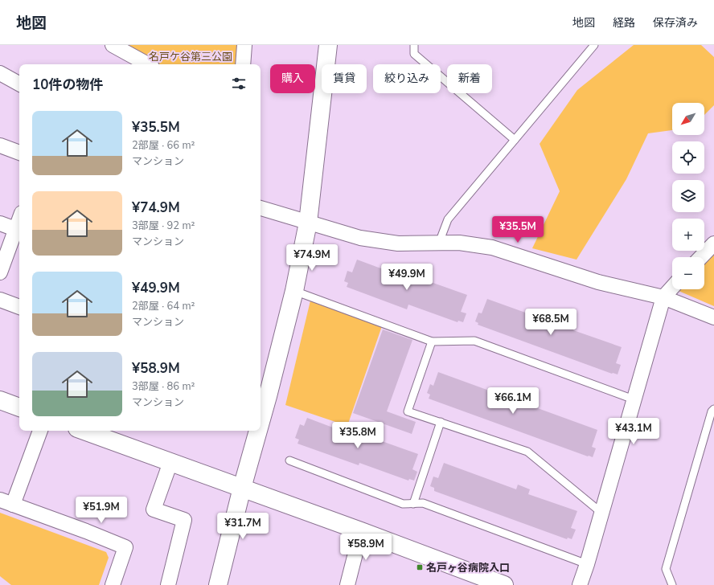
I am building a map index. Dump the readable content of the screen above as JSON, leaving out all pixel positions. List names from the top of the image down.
{
  "parks": ["名戸ケ谷第三公園"],
  "places": {
    "transit": ["名戸ヶ谷病院入口"]
  },
  "north": "bottom left",
  "page": {
    "header": "地図",
    "nav": ["地図", "経路", "保存済み"],
    "chip": [
      "購入",
      "賃貸",
      "絞り込み",
      "新着"
    ],
    "heading": "10件の物件",
    "map_buttons": ["+", "−"],
    "list": [
      {
        "name": "¥35.5M",
        "note": "2部屋 · 66 m² · マンション"
      },
      {
        "name": "¥74.9M",
        "note": "3部屋 · 92 m² · マンション"
      },
      {
        "name": "¥49.9M",
        "note": "2部屋 · 64 m² · マンション"
      },
      {
        "name": "¥58.9M",
        "note": "3部屋 · 86 m² · マンション"
      }
    ],
    "price": [
      "¥35.5M",
      "¥74.9M",
      "¥49.9M",
      "¥68.5M",
      "¥66.1M",
      "¥43.1M",
      "¥35.8M",
      "¥51.9M",
      "¥31.7M",
      "¥58.9M"
    ]
  }
}
